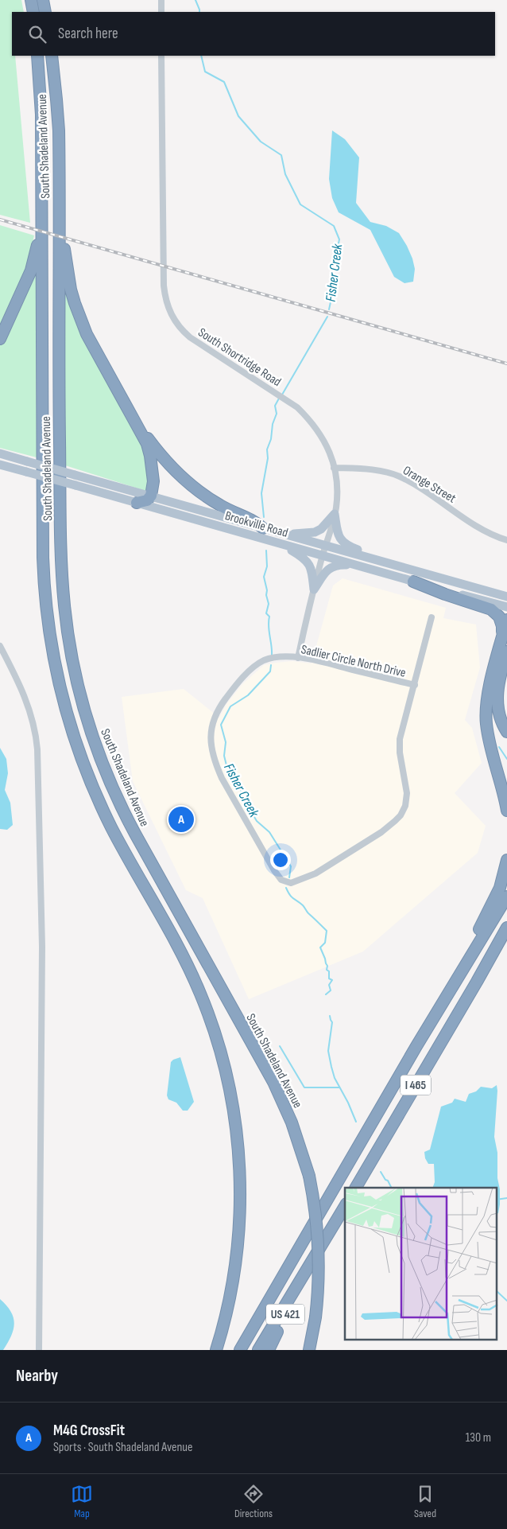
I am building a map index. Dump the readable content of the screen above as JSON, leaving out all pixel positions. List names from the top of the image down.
{
  "streets": {
    "highway": ["South Shadeland Avenue", "I 465", "US 421"],
    "main road": ["Brookville Road"],
    "street": ["South Shortridge Road", "Orange Street", "Sadlier Circle North Drive"]
  },
  "crossings": [
    ["South Shortridge Road", "Orange Street"],
    ["South Shortridge Road", "Brookville Road"],
    ["South Shortridge Road", "Sadlier Circle North Drive"]
  ],
  "water": ["Fisher Creek"],
  "page": {
    "search": "Search here",
    "pins": "A",
    "heading": "Nearby",
    "list": [
      {
        "mark": "A",
        "name": "M4G CrossFit",
        "note": "Sports · South Shadeland Avenue",
        "value": "130 m"
      }
    ],
    "nav": ["Map", "Directions", "Saved"]
  }
}
